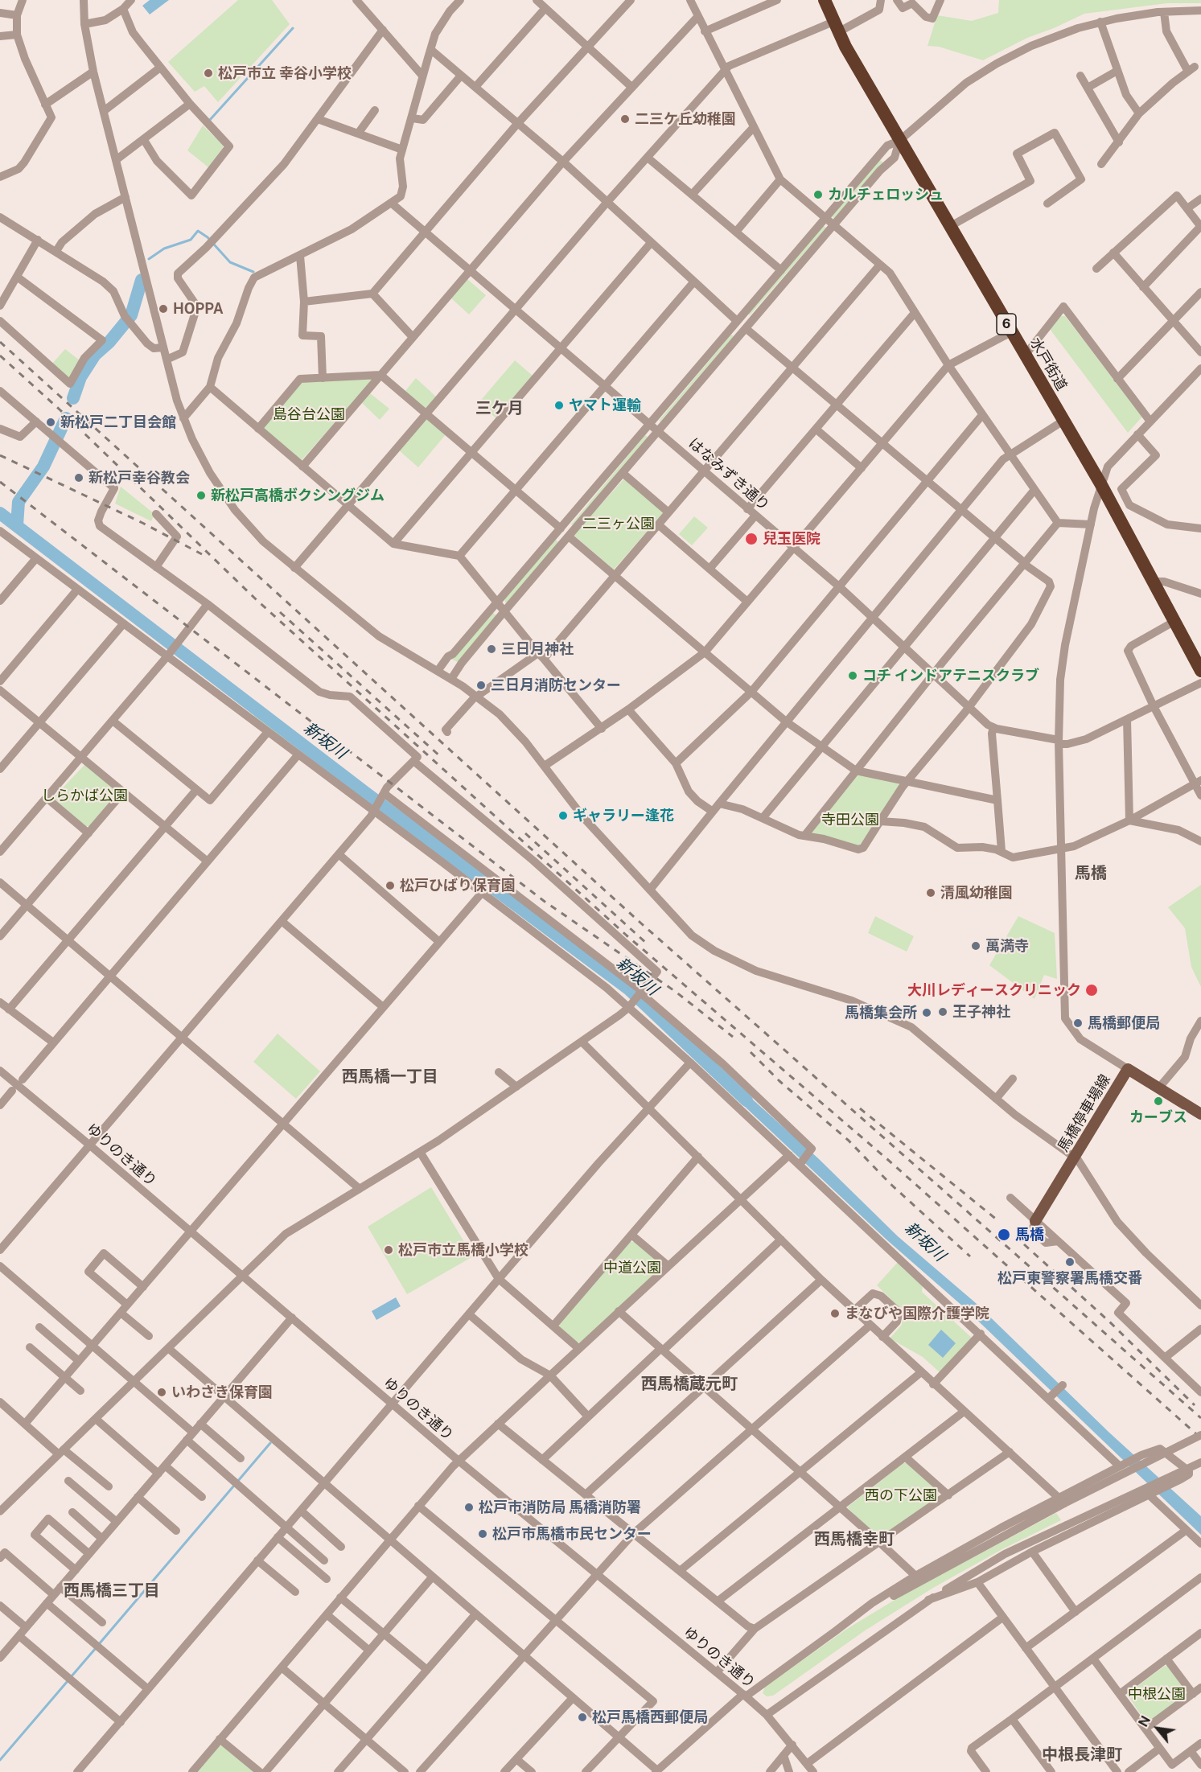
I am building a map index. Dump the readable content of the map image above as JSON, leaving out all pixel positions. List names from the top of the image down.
{
  "streets": {
    "highway": ["6", "水戸街道"],
    "main road": ["馬橋停車場線"],
    "street": ["はなみずき通り", "ゆりのき通り"]
  },
  "districts": [
    "三ケ月",
    "馬橋",
    "西馬橋一丁目",
    "西馬橋蔵元町",
    "西馬橋幸町",
    "西馬橋三丁目",
    "中根長津町"
  ],
  "water": ["新坂川"],
  "parks": [
    "島谷台公園",
    "二三ヶ公園",
    "しらかば公園",
    "寺田公園",
    "中道公園",
    "西の下公園",
    "中根公園"
  ],
  "places": [
    "松戸市立 幸谷小学校",
    "二三ケ丘幼稚園",
    "カルチェロッシュ",
    "HOPPA",
    "ヤマト運輸",
    "新松戸二丁目会館",
    "新松戸幸谷教会",
    "新松戸高橋ボクシングジム",
    "兒玉医院",
    "三日月神社",
    "コチ インドアテニスクラブ",
    "三日月消防センター",
    "ギャラリー逢花",
    "松戸ひばり保育園",
    "清風幼稚園",
    "萬満寺",
    "大川レディースクリニック",
    "王子神社",
    "馬橋集会所",
    "馬橋郵便局",
    "カーブス",
    "馬橋",
    "松戸市立馬橋小学校",
    "松戸東警察署馬橋交番",
    "まなびや国際介護学院",
    "いわさき保育園",
    "松戸市消防局 馬橋消防署",
    "松戸市馬橋市民センター",
    "松戸馬橋西郵便局"
  ],
  "north": "top left"
}
